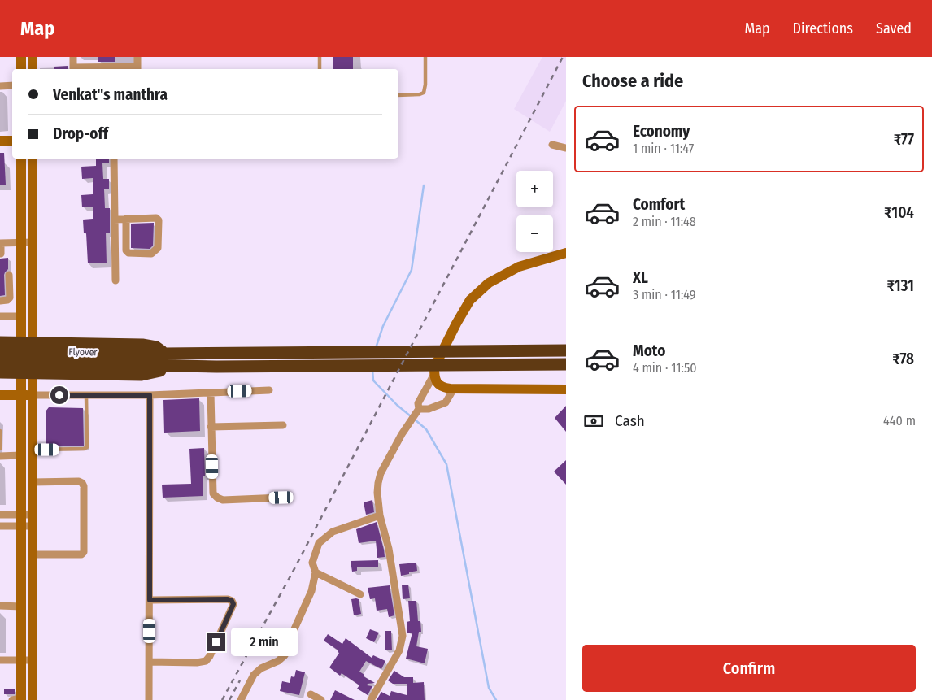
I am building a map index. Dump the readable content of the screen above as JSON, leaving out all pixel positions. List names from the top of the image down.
{
  "streets": {
    "highway": ["Flyover"]
  },
  "page": {
    "header": "Map",
    "nav": ["Map", "Directions", "Saved"],
    "heading": "Choose a ride",
    "banner": ["Venkat\"s manthra", "Drop-off"],
    "list": [
      {
        "name": "Economy",
        "note": "1 min · 11:47",
        "value": "₹77"
      },
      {
        "name": "Comfort",
        "note": "2 min · 11:48",
        "value": "₹104"
      },
      {
        "name": "XL",
        "note": "3 min · 11:49",
        "value": "₹131"
      },
      {
        "name": "Moto",
        "note": "4 min · 11:50",
        "value": "₹78"
      }
    ],
    "map_buttons": ["+", "−"],
    "pay": ["Cash", "440 m"],
    "bubble": "2 min",
    "buttons": "Confirm"
  }
}
